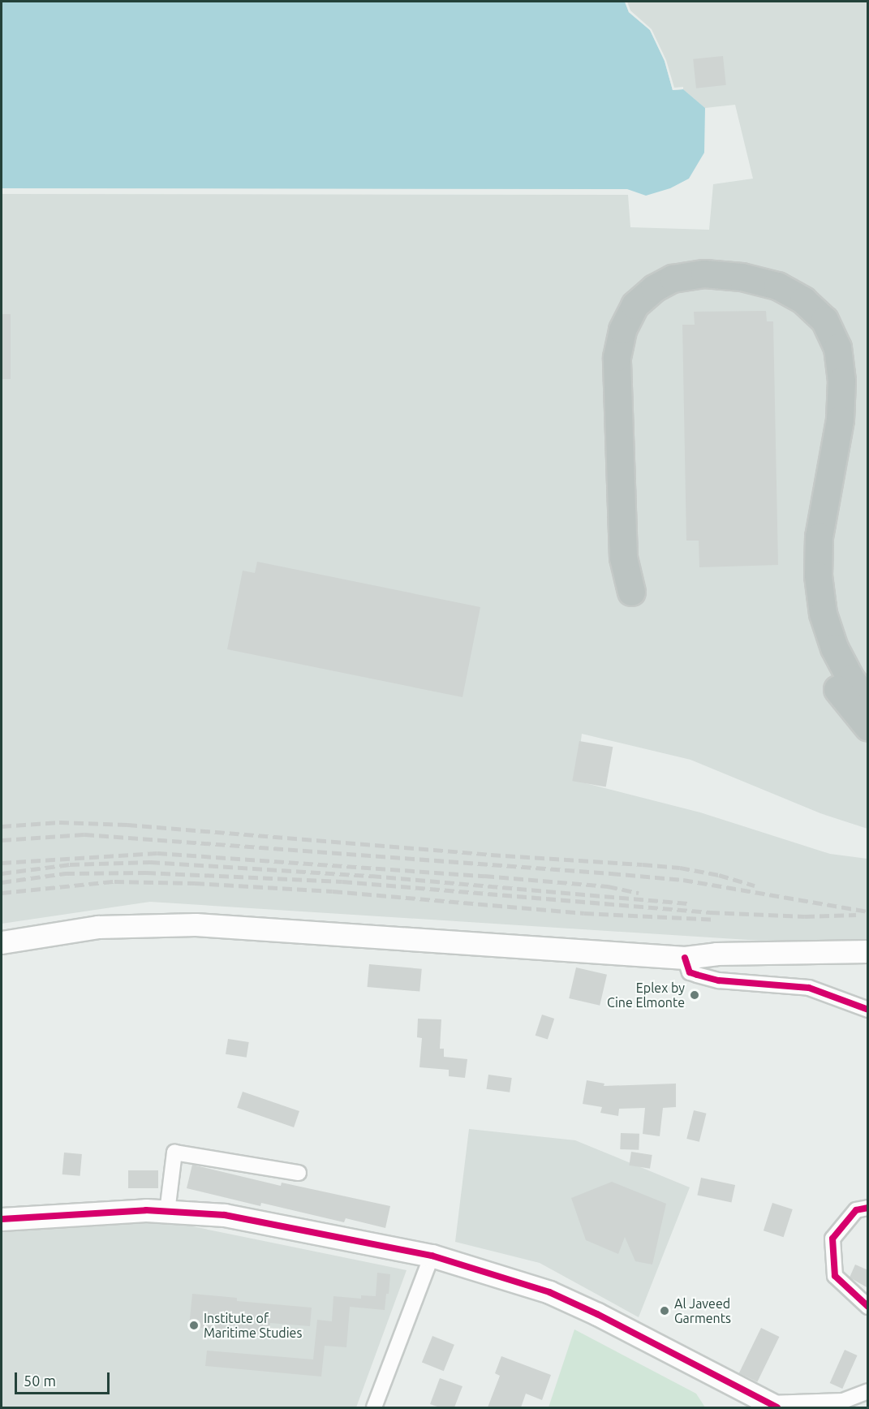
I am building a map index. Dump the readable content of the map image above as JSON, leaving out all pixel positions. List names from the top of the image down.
{
  "places": ["Eplex by Cine Elmonte", "Al Javeed Garments", "Institute of Maritime Studies"],
  "scale_bar": "50 m"
}
